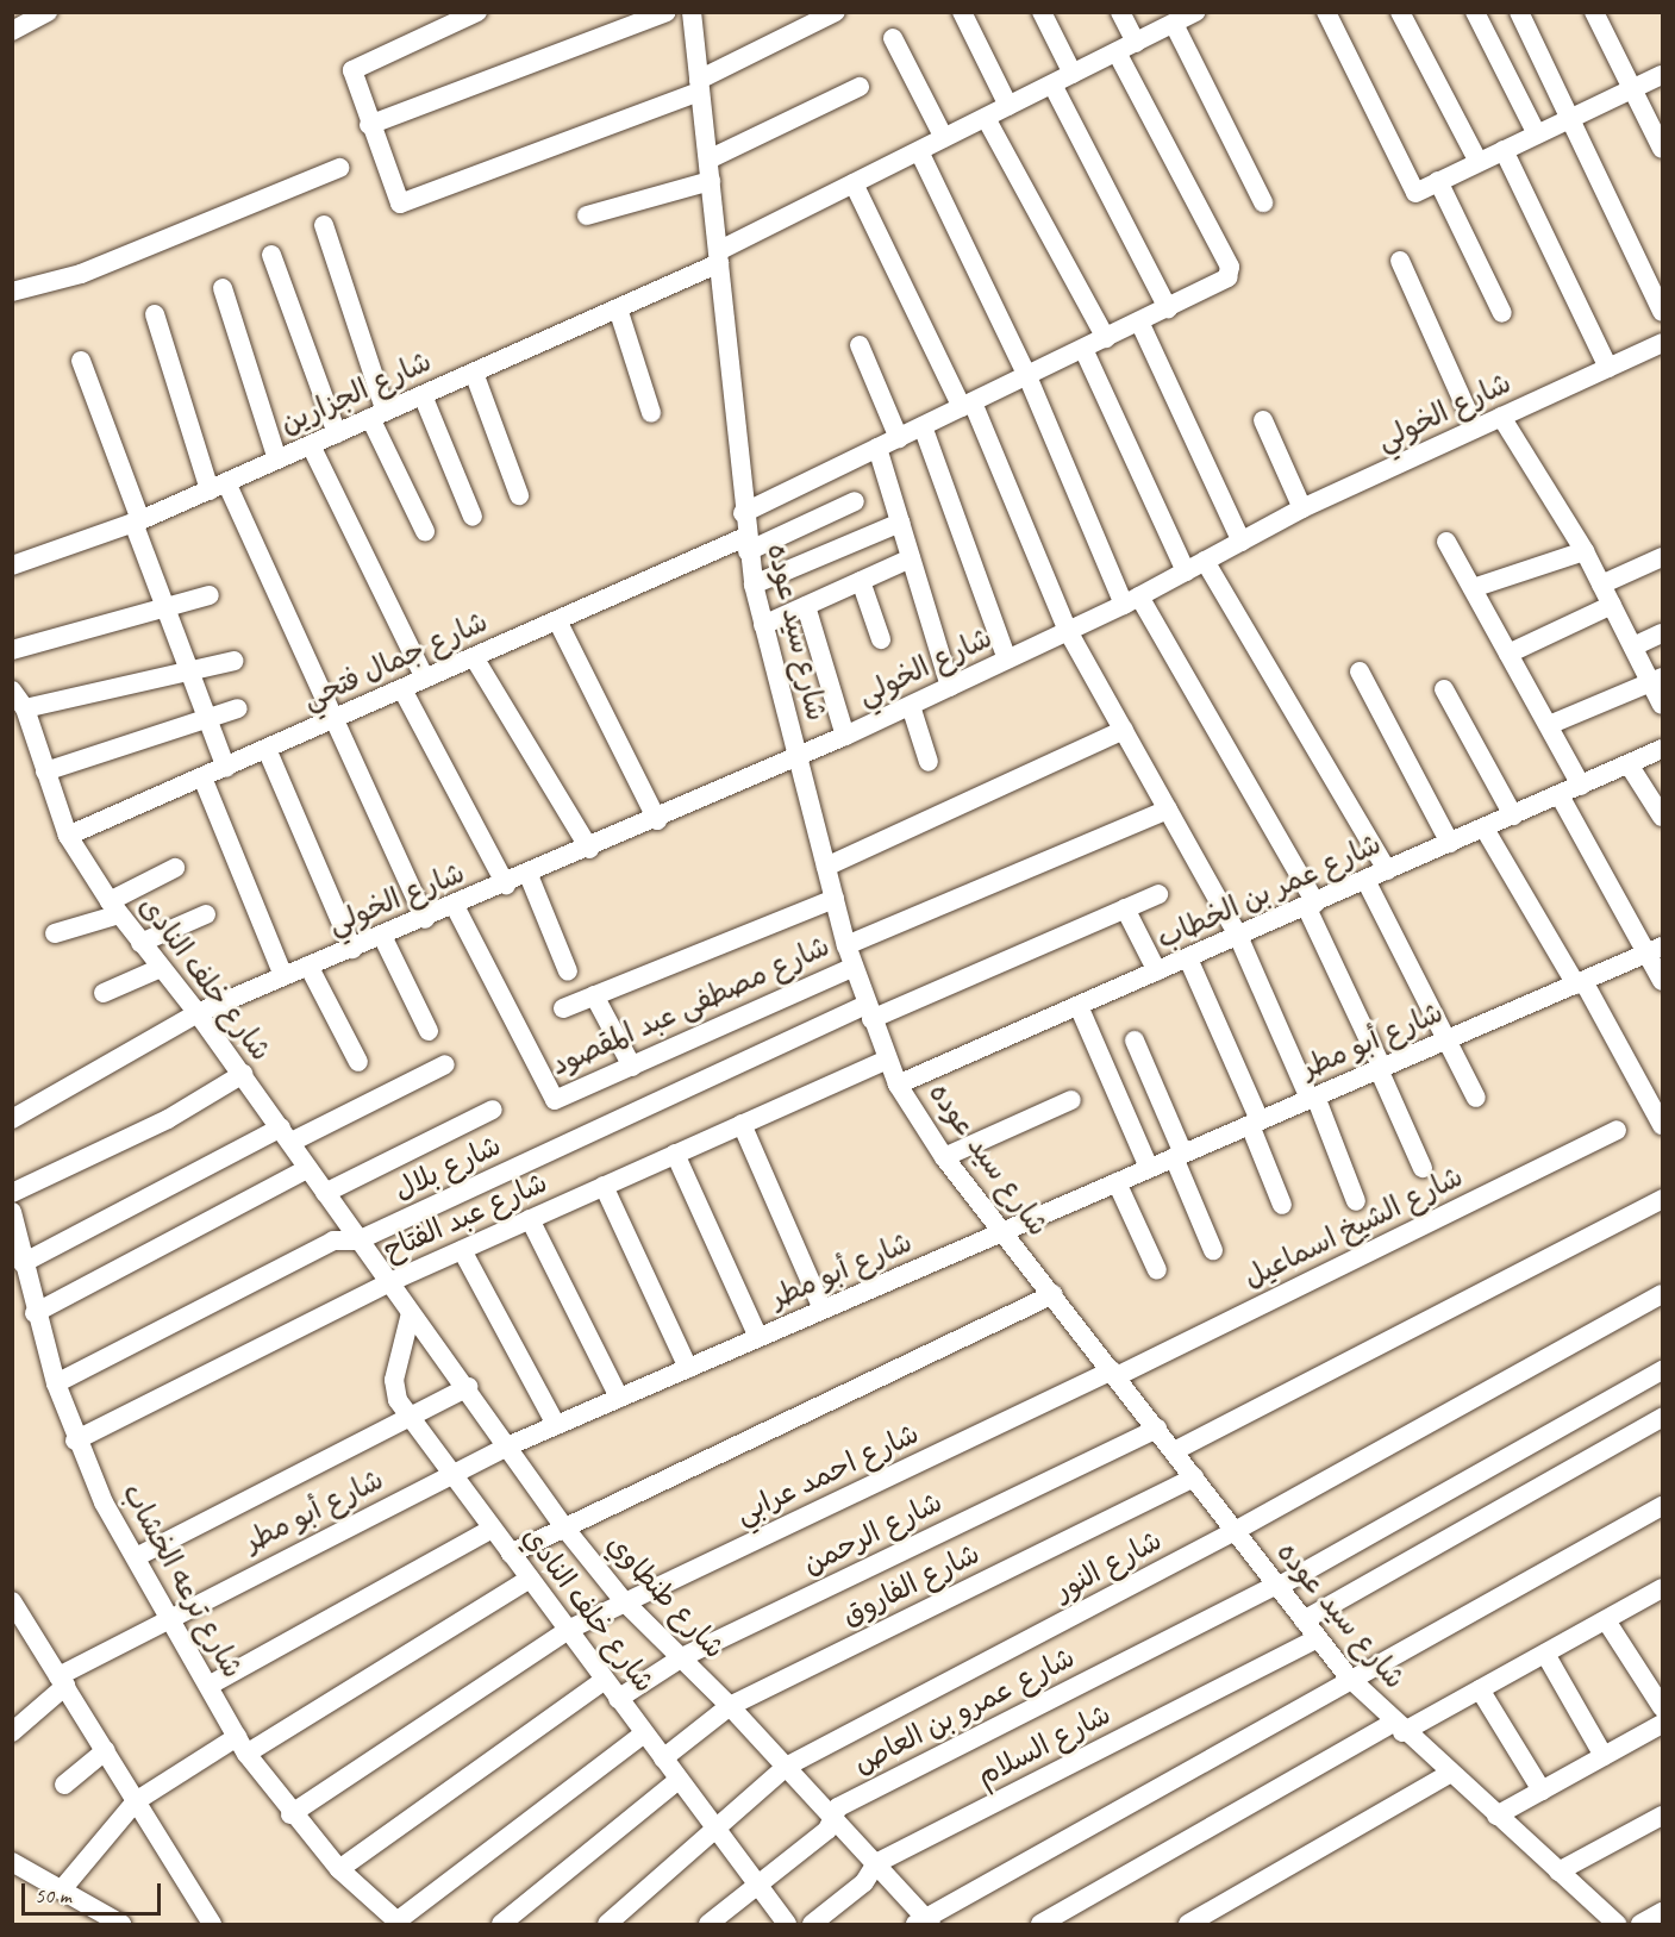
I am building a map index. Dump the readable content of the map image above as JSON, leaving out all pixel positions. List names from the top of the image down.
{
  "streets": {
    "street": [
      "شارع الجزارين",
      "شارع الخولي",
      "شارع سيد عوده",
      "شارع جمال فتحي",
      "شارع عمر بن الخطاب",
      "شارع خلف النادى",
      "شارع مصطفى عبد المقصود",
      "شارع أبو مطر",
      "شارع بلال",
      "شارع عبد الفتاح",
      "شارع الشيخ اسماعيل",
      "شارع احمد عرابي",
      "شارع الرحمن",
      "شارع النور",
      "شارع ترعه الخشاب",
      "شارع الفاروق",
      "شارع طنطاوي",
      "شارع خلف النادي",
      "شارع عمرو بن العاص",
      "شارع السلام"
    ]
  },
  "crossings": [
    ["شارع الجزارين", "شارع سيد عوده"],
    ["شارع الخولي", "شارع سيد عوده"],
    ["شارع الخولي", "شارع خلف النادى"],
    ["شارع الخولي", "شارع مصطفى عبد المقصود"],
    ["شارع سيد عوده", "شارع جمال فتحي"],
    ["شارع سيد عوده", "شارع عمر بن الخطاب"],
    ["شارع سيد عوده", "شارع مصطفى عبد المقصود"],
    ["شارع سيد عوده", "شارع أبو مطر"],
    ["شارع سيد عوده", "شارع بلال"],
    ["شارع سيد عوده", "شارع عبد الفتاح"],
    ["شارع سيد عوده", "شارع الشيخ اسماعيل"],
    ["شارع سيد عوده", "شارع احمد عرابي"],
    ["شارع سيد عوده", "شارع الرحمن"],
    ["شارع سيد عوده", "شارع النور"],
    ["شارع سيد عوده", "شارع الفاروق"],
    ["شارع سيد عوده", "شارع عمرو بن العاص"],
    ["شارع سيد عوده", "شارع السلام"],
    ["شارع جمال فتحي", "شارع خلف النادى"],
    ["شارع خلف النادى", "شارع بلال"],
    ["شارع خلف النادى", "شارع عبد الفتاح"],
    ["شارع خلف النادى", "شارع طنطاوي"],
    ["شارع أبو مطر", "شارع ترعه الخشاب"],
    ["شارع أبو مطر", "شارع طنطاوي"],
    ["شارع أبو مطر", "شارع خلف النادي"],
    ["شارع بلال", "شارع ترعه الخشاب"],
    ["شارع عبد الفتاح", "شارع ترعه الخشاب"],
    ["شارع عبد الفتاح", "شارع طنطاوي"],
    ["شارع الشيخ اسماعيل", "شارع احمد عرابي"],
    ["شارع احمد عرابي", "شارع ترعه الخشاب"],
    ["شارع احمد عرابي", "شارع طنطاوي"],
    ["شارع احمد عرابي", "شارع خلف النادي"],
    ["شارع الرحمن", "شارع طنطاوي"],
    ["شارع الرحمن", "شارع خلف النادي"],
    ["شارع النور", "شارع طنطاوي"],
    ["شارع النور", "شارع خلف النادي"],
    ["شارع الفاروق", "شارع طنطاوي"],
    ["شارع الفاروق", "شارع خلف النادي"],
    ["شارع طنطاوي", "شارع خلف النادي"],
    ["شارع طنطاوي", "شارع عمرو بن العاص"],
    ["شارع طنطاوي", "شارع السلام"],
    ["شارع خلف النادي", "شارع عمرو بن العاص"]
  ],
  "scale_bar": "50 m"
}
